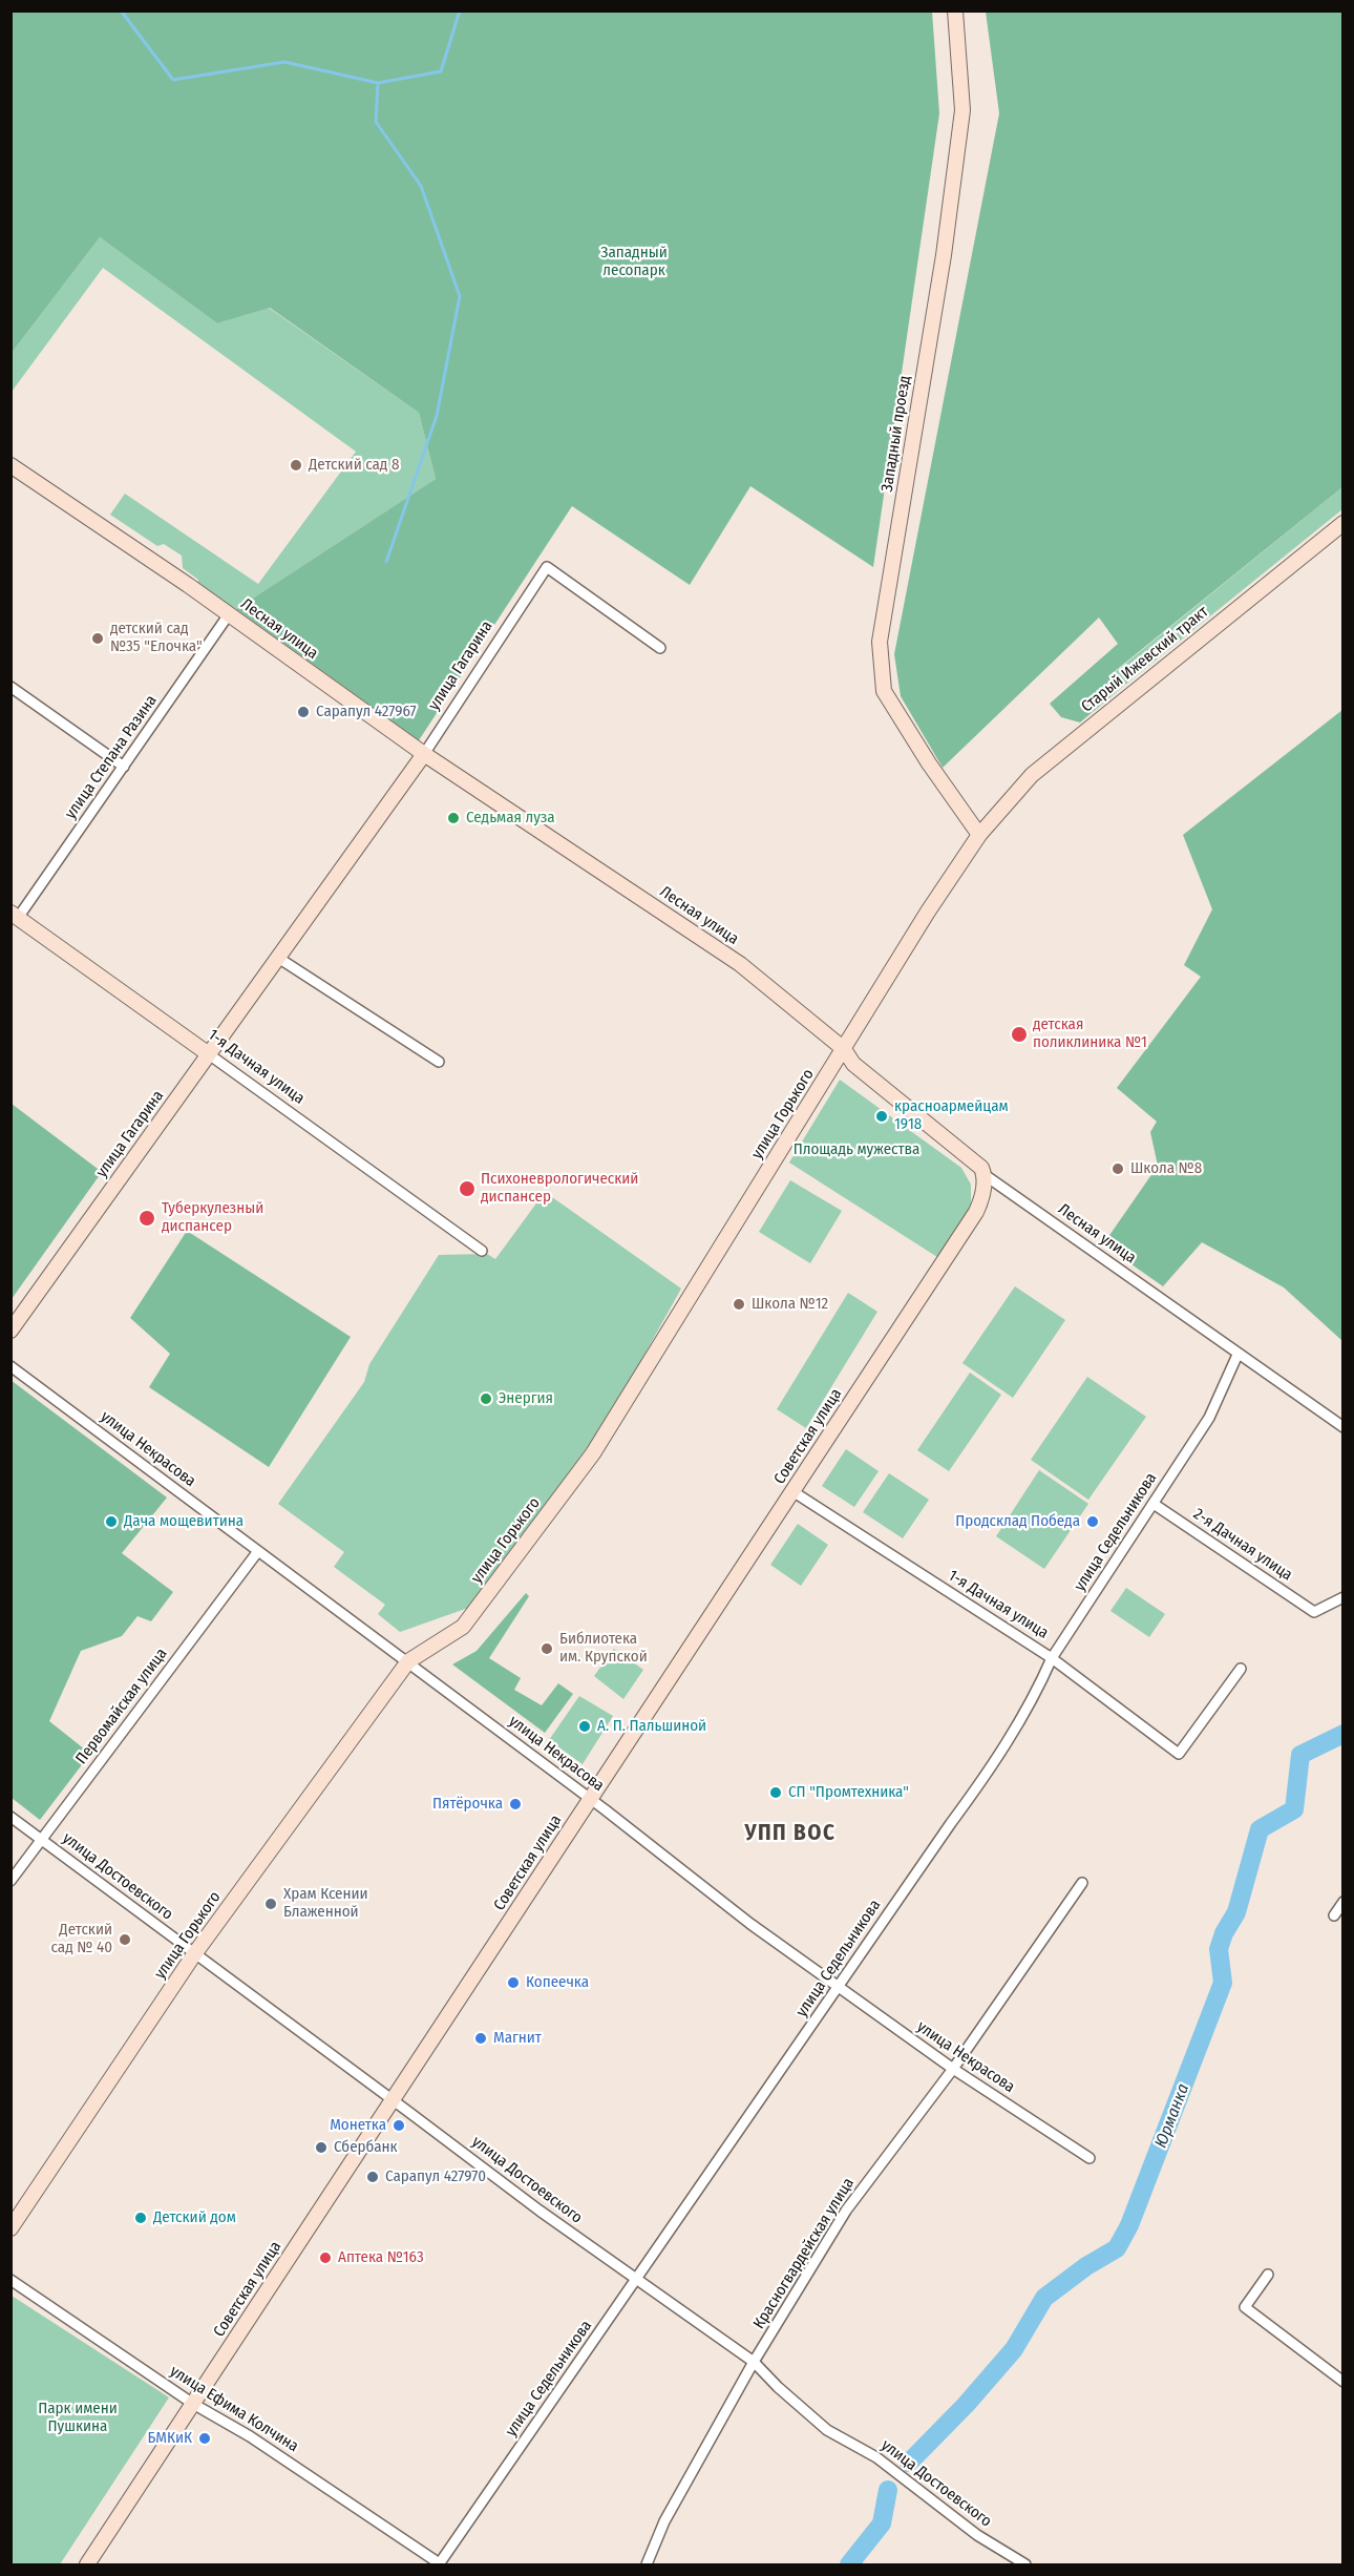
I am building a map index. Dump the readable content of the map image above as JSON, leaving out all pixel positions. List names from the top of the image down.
{
  "streets": {
    "street": [
      "Западный проезд",
      "Лесная улица",
      "Старый Ижевский тракт",
      "улица Гагарина",
      "улица Степана Разина",
      "1-я Дачная улица",
      "улица Горького",
      "Советская улица",
      "улица Некрасова",
      "улица Седельникова",
      "2-я Дачная улица",
      "Первомайская улица",
      "улица Достоевского",
      "Красногвардейская улица",
      "улица Ефима Колчина"
    ]
  },
  "crossings": [
    ["Западный проезд", "Старый Ижевский тракт"],
    ["Западный проезд", "улица Горького"],
    ["Лесная улица", "улица Гагарина"],
    ["Лесная улица", "улица Степана Разина"],
    ["Лесная улица", "улица Горького"],
    ["Лесная улица", "Советская улица"],
    ["Лесная улица", "улица Седельникова"],
    ["Старый Ижевский тракт", "улица Горького"],
    ["улица Гагарина", "1-я Дачная улица"],
    ["улица Степана Разина", "1-я Дачная улица"],
    ["1-я Дачная улица", "Советская улица"],
    ["1-я Дачная улица", "улица Седельникова"],
    ["улица Горького", "улица Некрасова"],
    ["улица Горького", "улица Достоевского"],
    ["Советская улица", "улица Некрасова"],
    ["Советская улица", "улица Достоевского"],
    ["Советская улица", "улица Ефима Колчина"],
    ["улица Некрасова", "улица Седельникова"],
    ["улица Некрасова", "Первомайская улица"],
    ["улица Некрасова", "Красногвардейская улица"],
    ["улица Седельникова", "2-я Дачная улица"],
    ["улица Седельникова", "улица Достоевского"],
    ["улица Седельникова", "улица Ефима Колчина"],
    ["Первомайская улица", "улица Достоевского"],
    ["улица Достоевского", "Красногвардейская улица"]
  ],
  "districts": ["УПП ВОС"],
  "water": ["Юрманка"],
  "parks": ["Западный лесопарк", "Площадь мужества", "Парк имени Пушкина"],
  "places": [
    "Детский сад 8",
    "детский сад №35 \"Елочка\"",
    "Сарапул 427967",
    "Седьмая луза",
    "детская поликлиника №1",
    "красноармейцам 1918",
    "Школа №8",
    "Психоневрологический диспансер",
    "Туберкулезный диспансер",
    "Школа №12",
    "Энергия",
    "Дача мощевитина",
    "Продсклад Победа",
    "Библиотека им. Крупской",
    "А. П. Пальшиной",
    "СП \"Промтехника\"",
    "Пятёрочка",
    "Храм Ксении Блаженной",
    "Детский сад № 40",
    "Копеечка",
    "Магнит",
    "Монетка",
    "Сбербанк",
    "Сарапул 427970",
    "Детский дом",
    "Аптека №163",
    "БМКиК"
  ]
}
